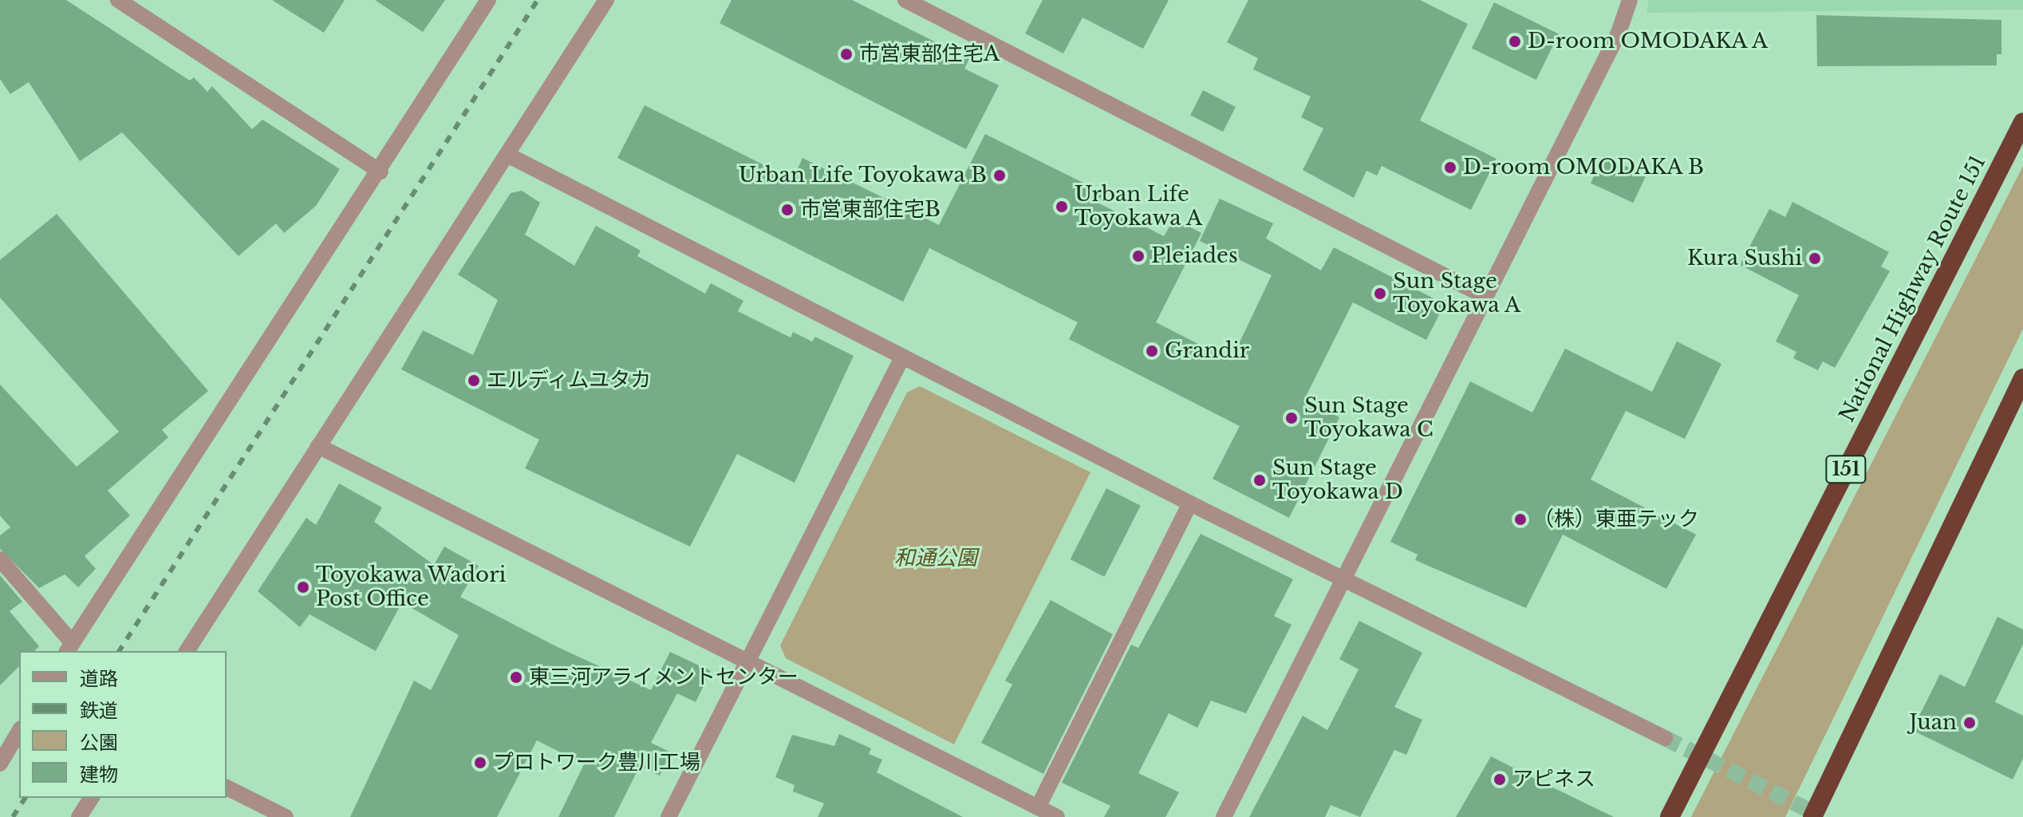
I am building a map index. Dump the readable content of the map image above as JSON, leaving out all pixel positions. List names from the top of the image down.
{
  "streets": {
    "highway": ["National Highway Route 151", "151"]
  },
  "parks": ["和通公園"],
  "places": [
    "D-room OMODAKA A",
    "市営東部住宅A",
    "D-room OMODAKA B",
    "Urban Life Toyokawa B",
    "Urban Life Toyokawa A",
    "市営東部住宅B",
    "Pleiades",
    "Kura Sushi",
    "Sun Stage Toyokawa A",
    "Grandir",
    "エルディムユタカ",
    "Sun Stage Toyokawa C",
    "Sun Stage Toyokawa D",
    "（株）東亜テック",
    "Toyokawa Wadori Post Office",
    "東三河アライメントセンター",
    "Juan",
    "プロトワーク豊川工場",
    "アピネス"
  ],
  "legend": [
    "道路",
    "鉄道",
    "公園",
    "建物"
  ]
}
